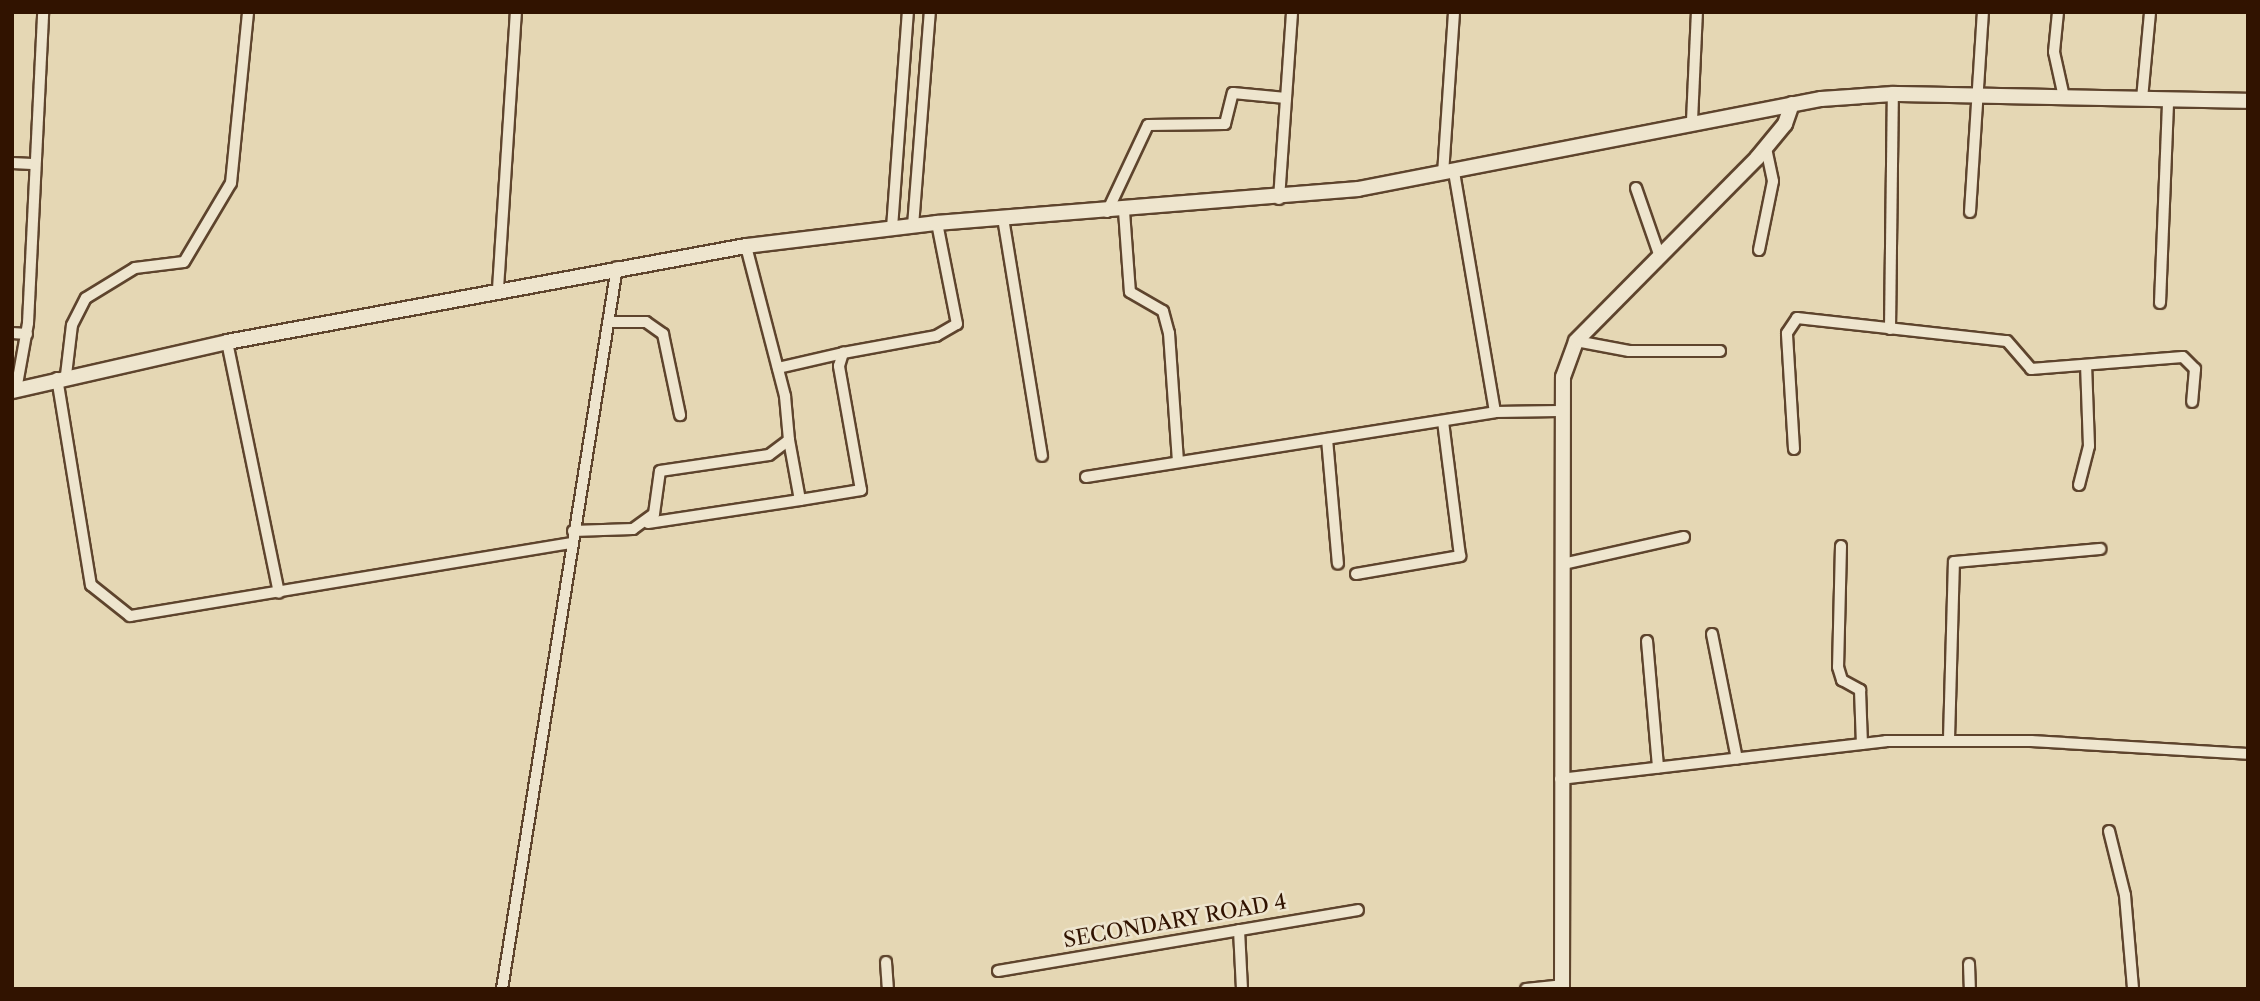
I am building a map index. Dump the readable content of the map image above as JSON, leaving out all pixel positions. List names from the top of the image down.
{
  "streets": {
    "street": ["SECONDARY ROAD 4"]
  }
}
